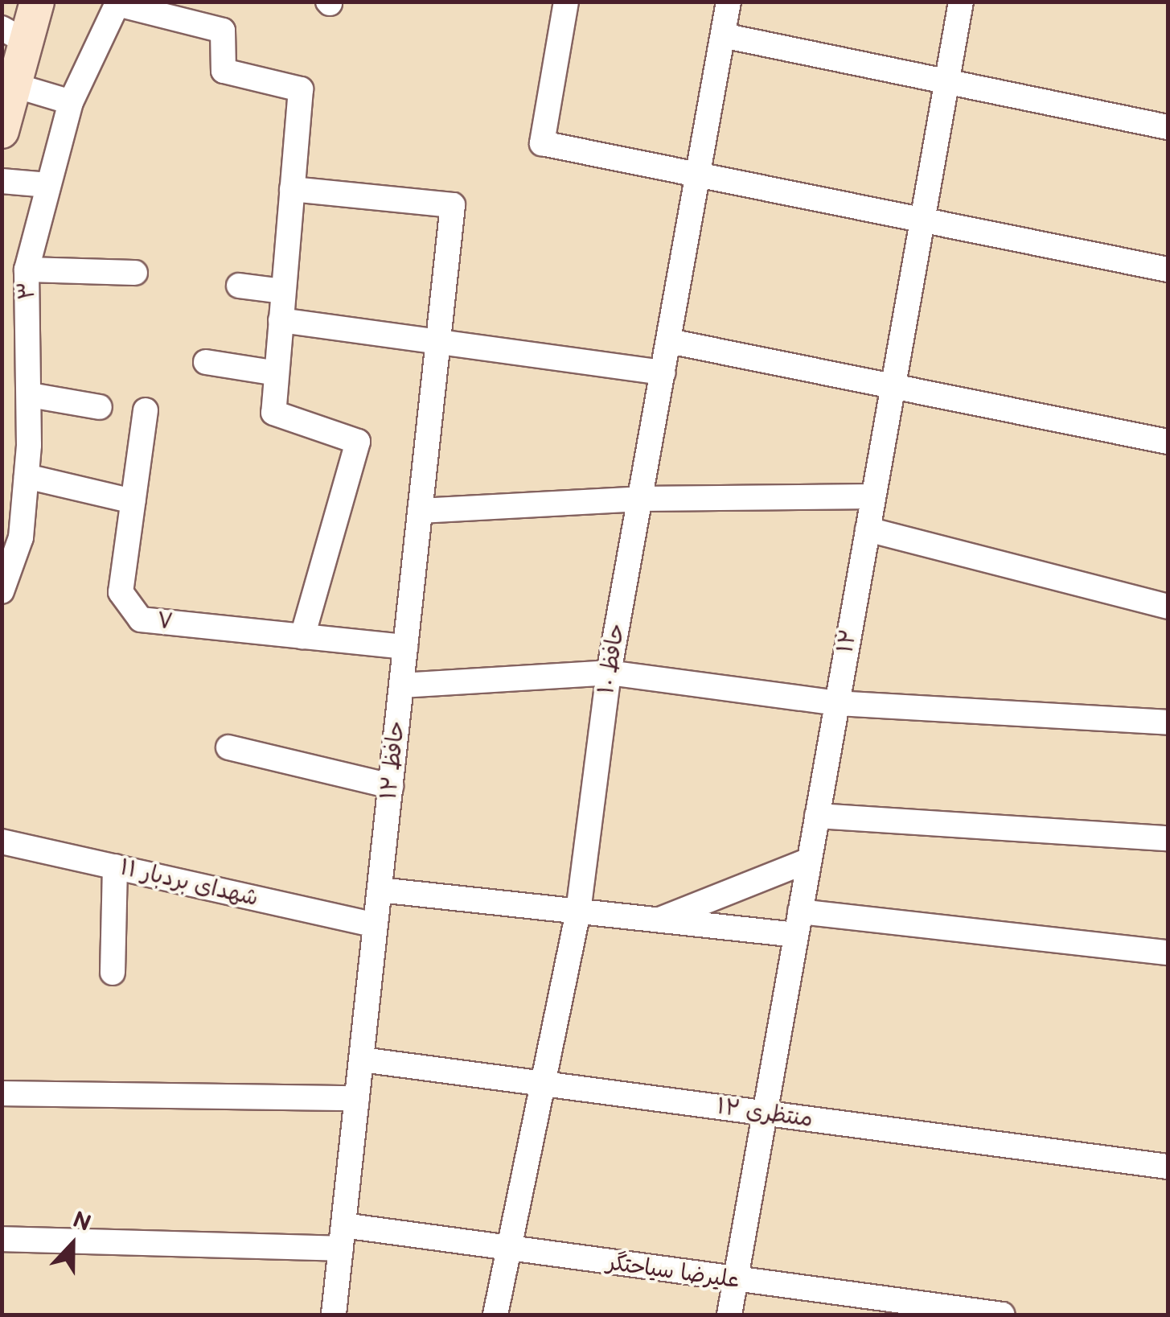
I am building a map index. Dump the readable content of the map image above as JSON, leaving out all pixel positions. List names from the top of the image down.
{
  "streets": {
    "street": [
      "۳",
      "۷",
      "۱۲",
      "حافظ ۱۰",
      "حافظ ۱۲",
      "شهدای بردبار ۱۱",
      "منتظری ۱۲",
      "علیرضا سیاحتگر"
    ]
  },
  "crossings": [
    ["۷", "حافظ ۱۲"],
    ["۱۲", "منتظری ۱۲"],
    ["۱۲", "علیرضا سیاحتگر"],
    ["حافظ ۱۰", "منتظری ۱۲"],
    ["حافظ ۱۰", "علیرضا سیاحتگر"],
    ["حافظ ۱۲", "شهدای بردبار ۱۱"],
    ["حافظ ۱۲", "منتظری ۱۲"],
    ["حافظ ۱۲", "علیرضا سیاحتگر"]
  ],
  "north": "top"
}
